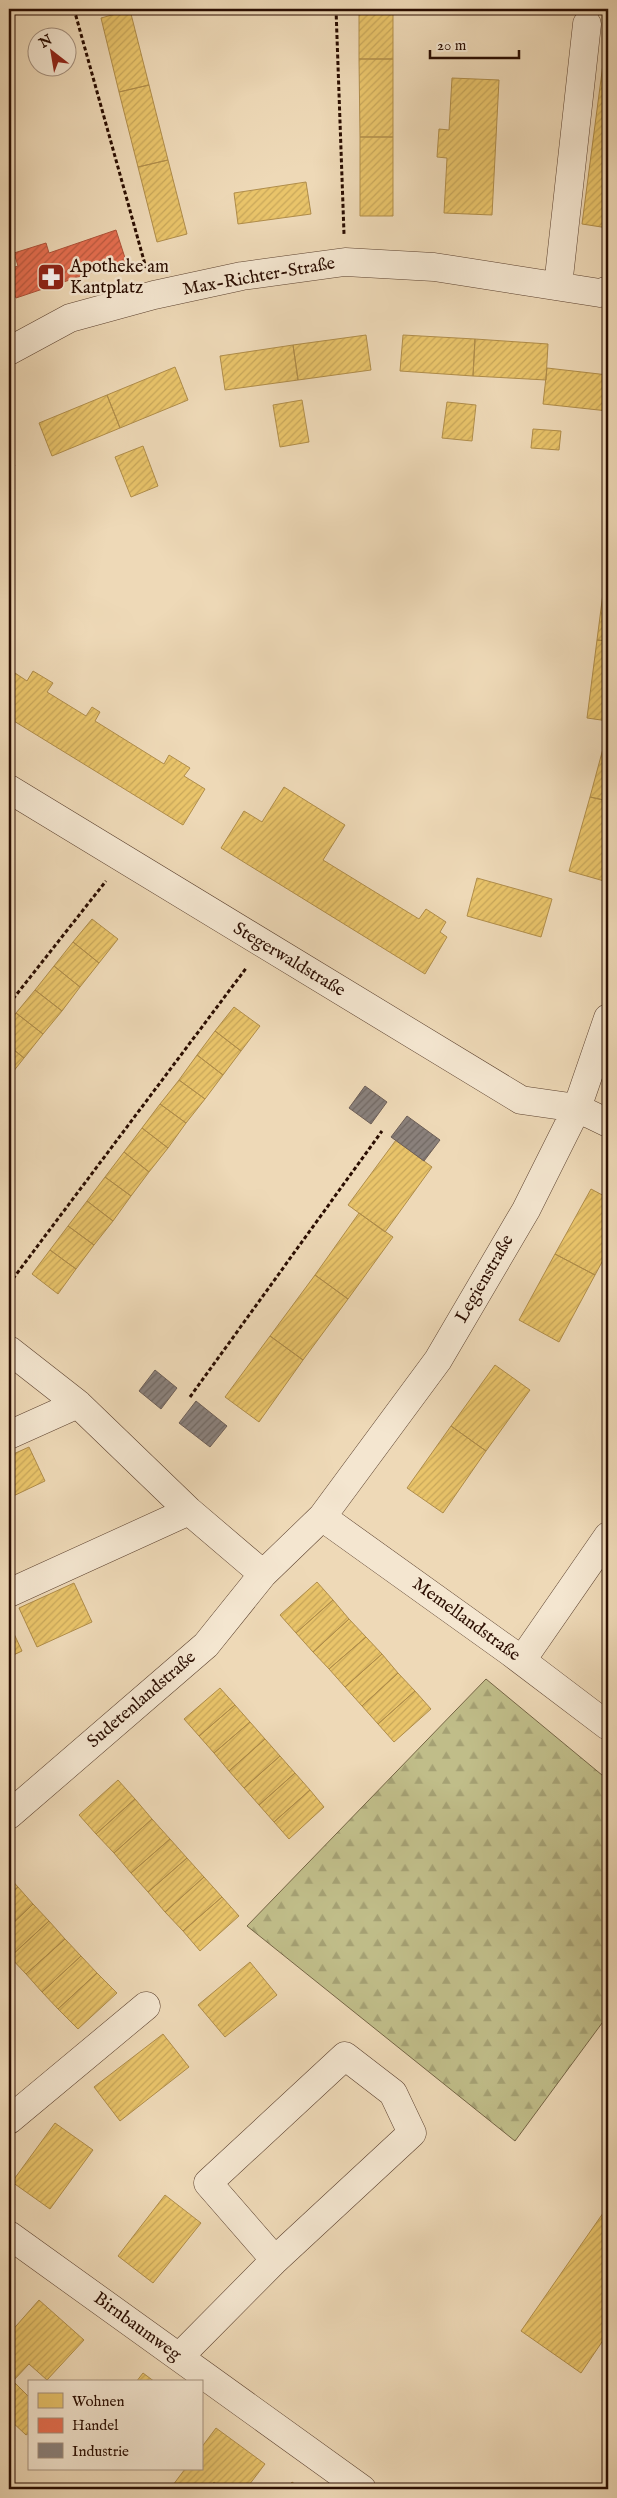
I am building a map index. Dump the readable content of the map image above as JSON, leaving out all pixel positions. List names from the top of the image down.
{
  "streets": {
    "street": [
      "Max-Richter-Straße",
      "Stegerwaldstraße",
      "Legienstraße",
      "Memellandstraße",
      "Sudetenlandstraße",
      "Birnbaumweg"
    ]
  },
  "crossings": [
    ["Stegerwaldstraße", "Legienstraße"],
    ["Legienstraße", "Memellandstraße"],
    ["Legienstraße", "Sudetenlandstraße"],
    ["Memellandstraße", "Sudetenlandstraße"]
  ],
  "places": {
    "pharmacy": ["Apotheke am Kantplatz"]
  },
  "legend": ["Wohnen", "Handel", "Industrie"],
  "scale_bar": "20 m",
  "north": "top left"
}
